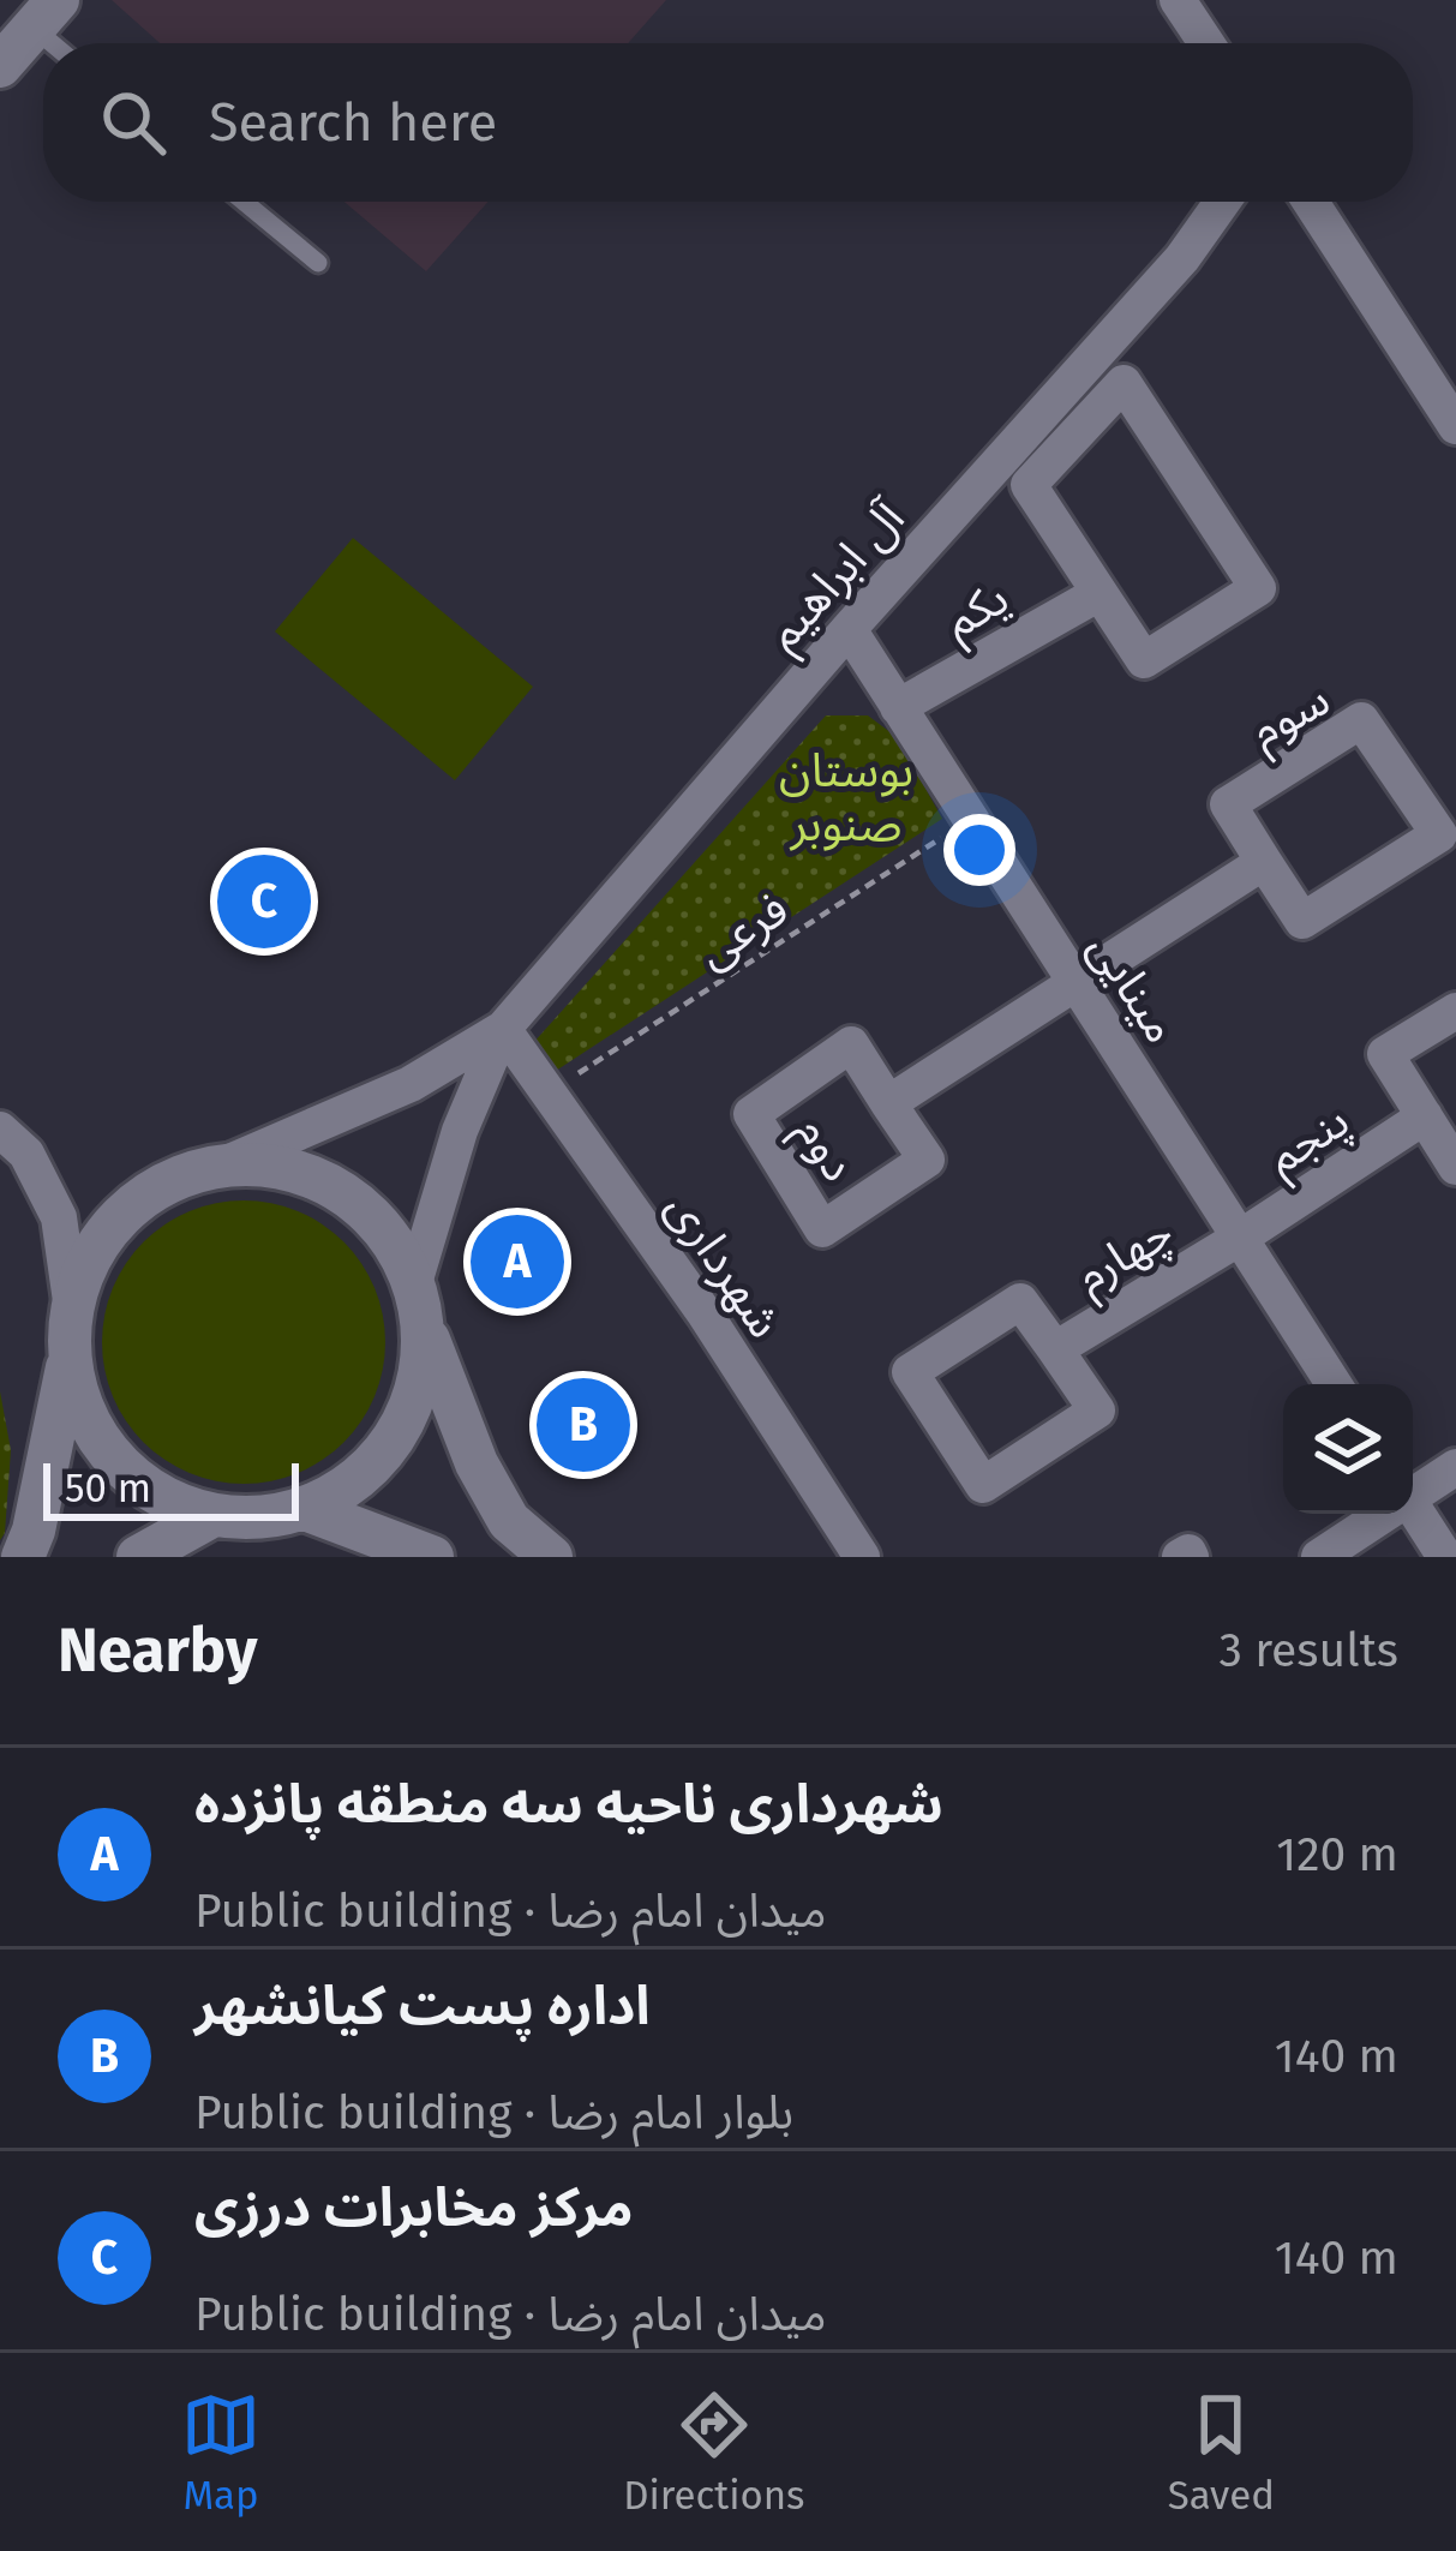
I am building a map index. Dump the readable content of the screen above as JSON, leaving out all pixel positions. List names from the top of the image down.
{
  "streets": {
    "street": [
      "آل ابراهیم",
      "یکم",
      "سوم",
      "مینایی",
      "پنجم",
      "دوم",
      "چهارم",
      "شهرداری"
    ],
    "path": ["فرعی"]
  },
  "crossings": [
    ["آل ابراهیم", "مینایی"],
    ["آل ابراهیم", "شهرداری"],
    ["یکم", "مینایی"],
    ["فرعی", "مینایی"],
    ["فرعی", "شهرداری"],
    ["مینایی", "پنجم"],
    ["مینایی", "دوم"],
    ["مینایی", "چهارم"],
    ["پنجم", "چهارم"]
  ],
  "parks": ["بوستان صنوبر"],
  "scale_bar": "50 m",
  "page": {
    "search": "Search here",
    "pins": ["C", "A", "B"],
    "scale": "50 m",
    "heading": ["Nearby", "3 results"],
    "list": [
      {
        "mark": "A",
        "name": "شهرداری ناحیه سه منطقه پانزده",
        "note": "Public building · میدان امام رضا",
        "value": "120 m"
      },
      {
        "mark": "B",
        "name": "اداره پست کیانشهر",
        "note": "Public building · بلوار امام رضا",
        "value": "140 m"
      },
      {
        "mark": "C",
        "name": "مرکز مخابرات درزی",
        "note": "Public building · میدان امام رضا",
        "value": "140 m"
      }
    ],
    "nav": ["Map", "Directions", "Saved"]
  }
}
